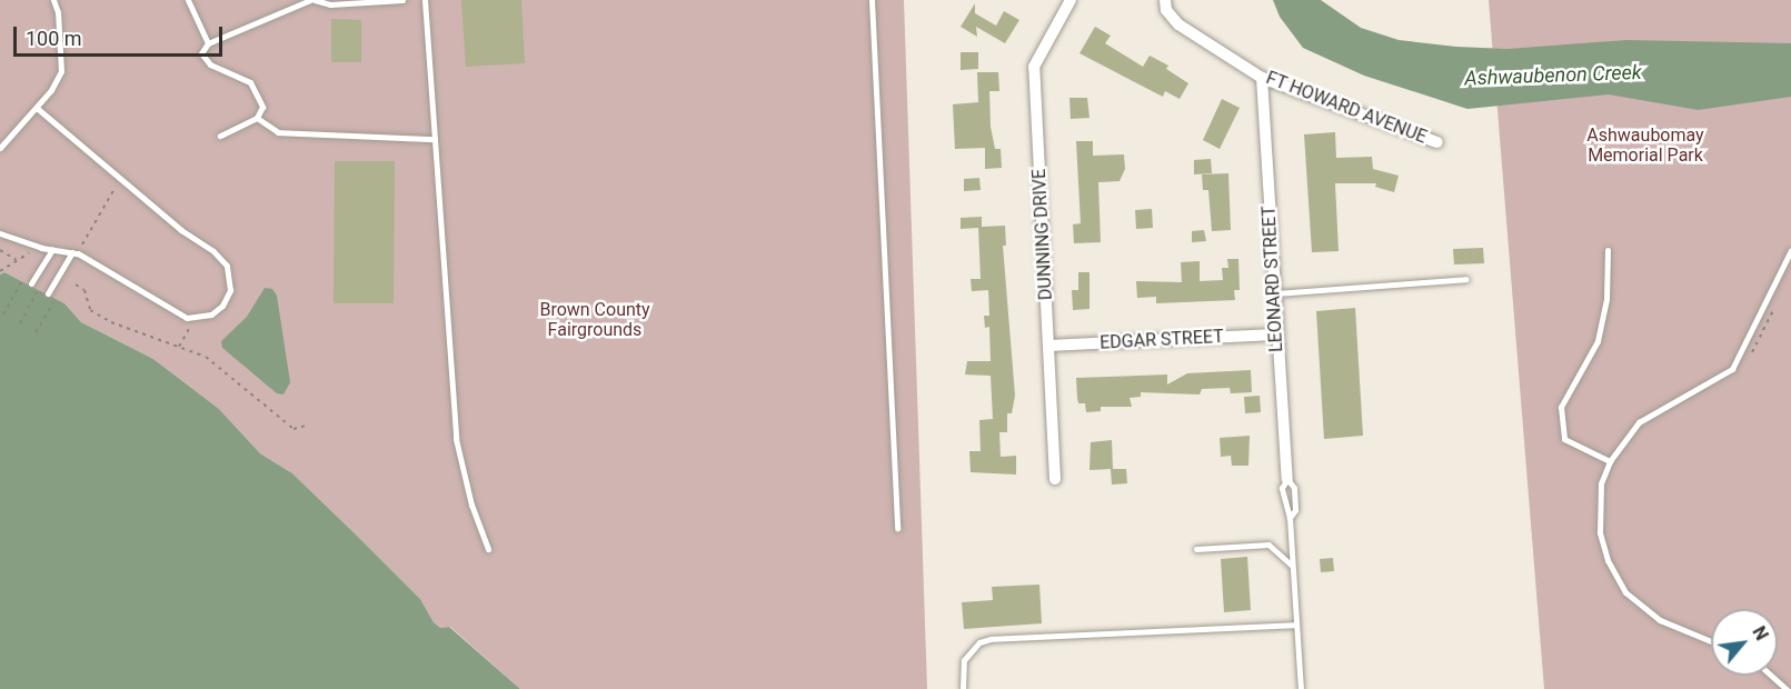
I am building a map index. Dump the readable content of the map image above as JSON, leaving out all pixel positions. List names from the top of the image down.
{
  "streets": {
    "street": [
      "FT HOWARD AVENUE",
      "DUNNING DRIVE",
      "LEONARD STREET",
      "EDGAR STREET"
    ]
  },
  "crossings": [
    ["FT HOWARD AVENUE", "LEONARD STREET"],
    ["DUNNING DRIVE", "EDGAR STREET"],
    ["LEONARD STREET", "EDGAR STREET"]
  ],
  "water": ["Ashwaubenon Creek"],
  "parks": ["Ashwaubomay Memorial Park", "Brown County Fairgrounds"],
  "scale_bar": "100 m",
  "north": "top right"
}
